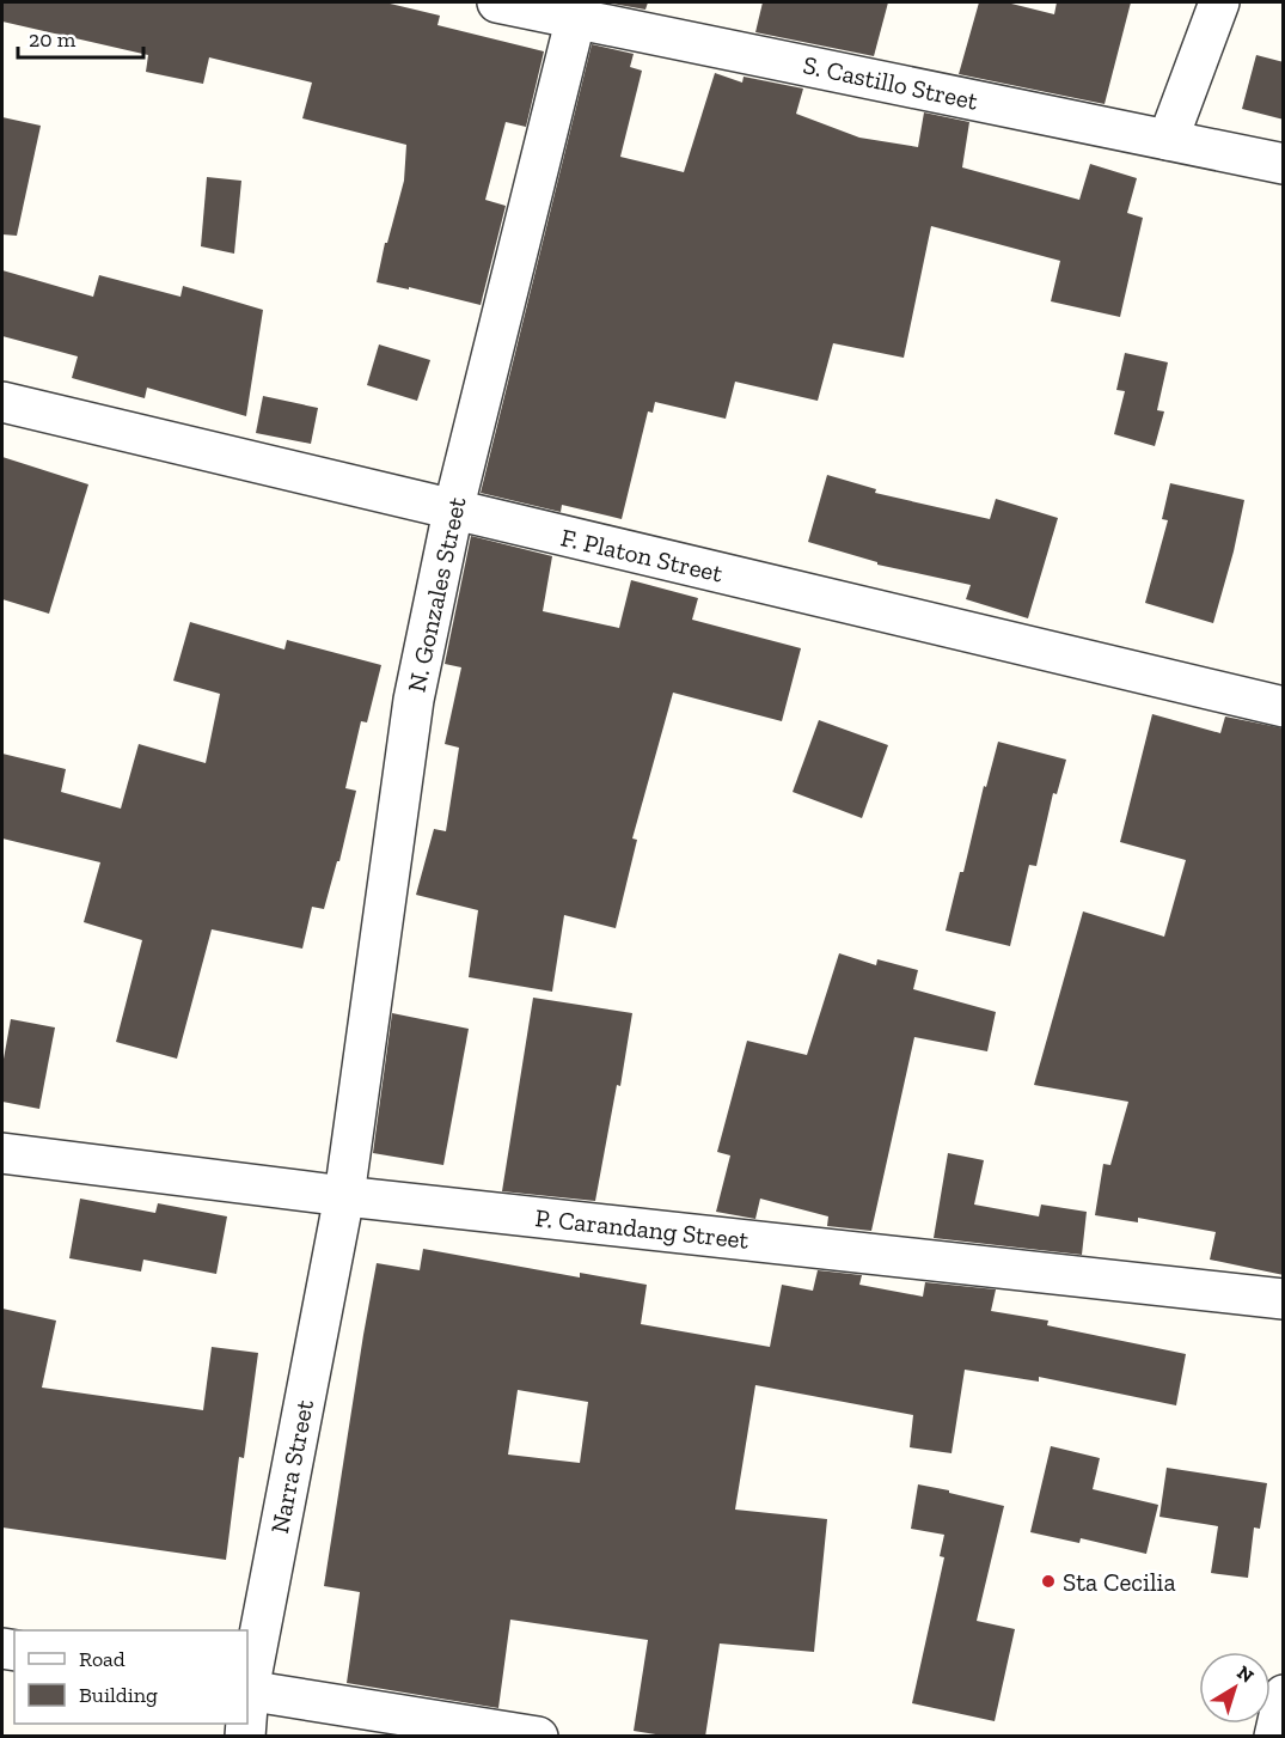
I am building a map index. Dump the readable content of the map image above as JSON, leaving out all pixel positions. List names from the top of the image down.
{
  "streets": {
    "street": [
      "S. Castillo Street",
      "F. Platon Street",
      "N. Gonzales Street",
      "P. Carandang Street",
      "Narra Street"
    ]
  },
  "crossings": [
    ["S. Castillo Street", "N. Gonzales Street"],
    ["F. Platon Street", "N. Gonzales Street"],
    ["N. Gonzales Street", "P. Carandang Street"],
    ["N. Gonzales Street", "Narra Street"],
    ["P. Carandang Street", "Narra Street"]
  ],
  "places": ["Sta Cecilia"],
  "legend": ["Road", "Building"],
  "scale_bar": "20 m",
  "north": "top right"
}
